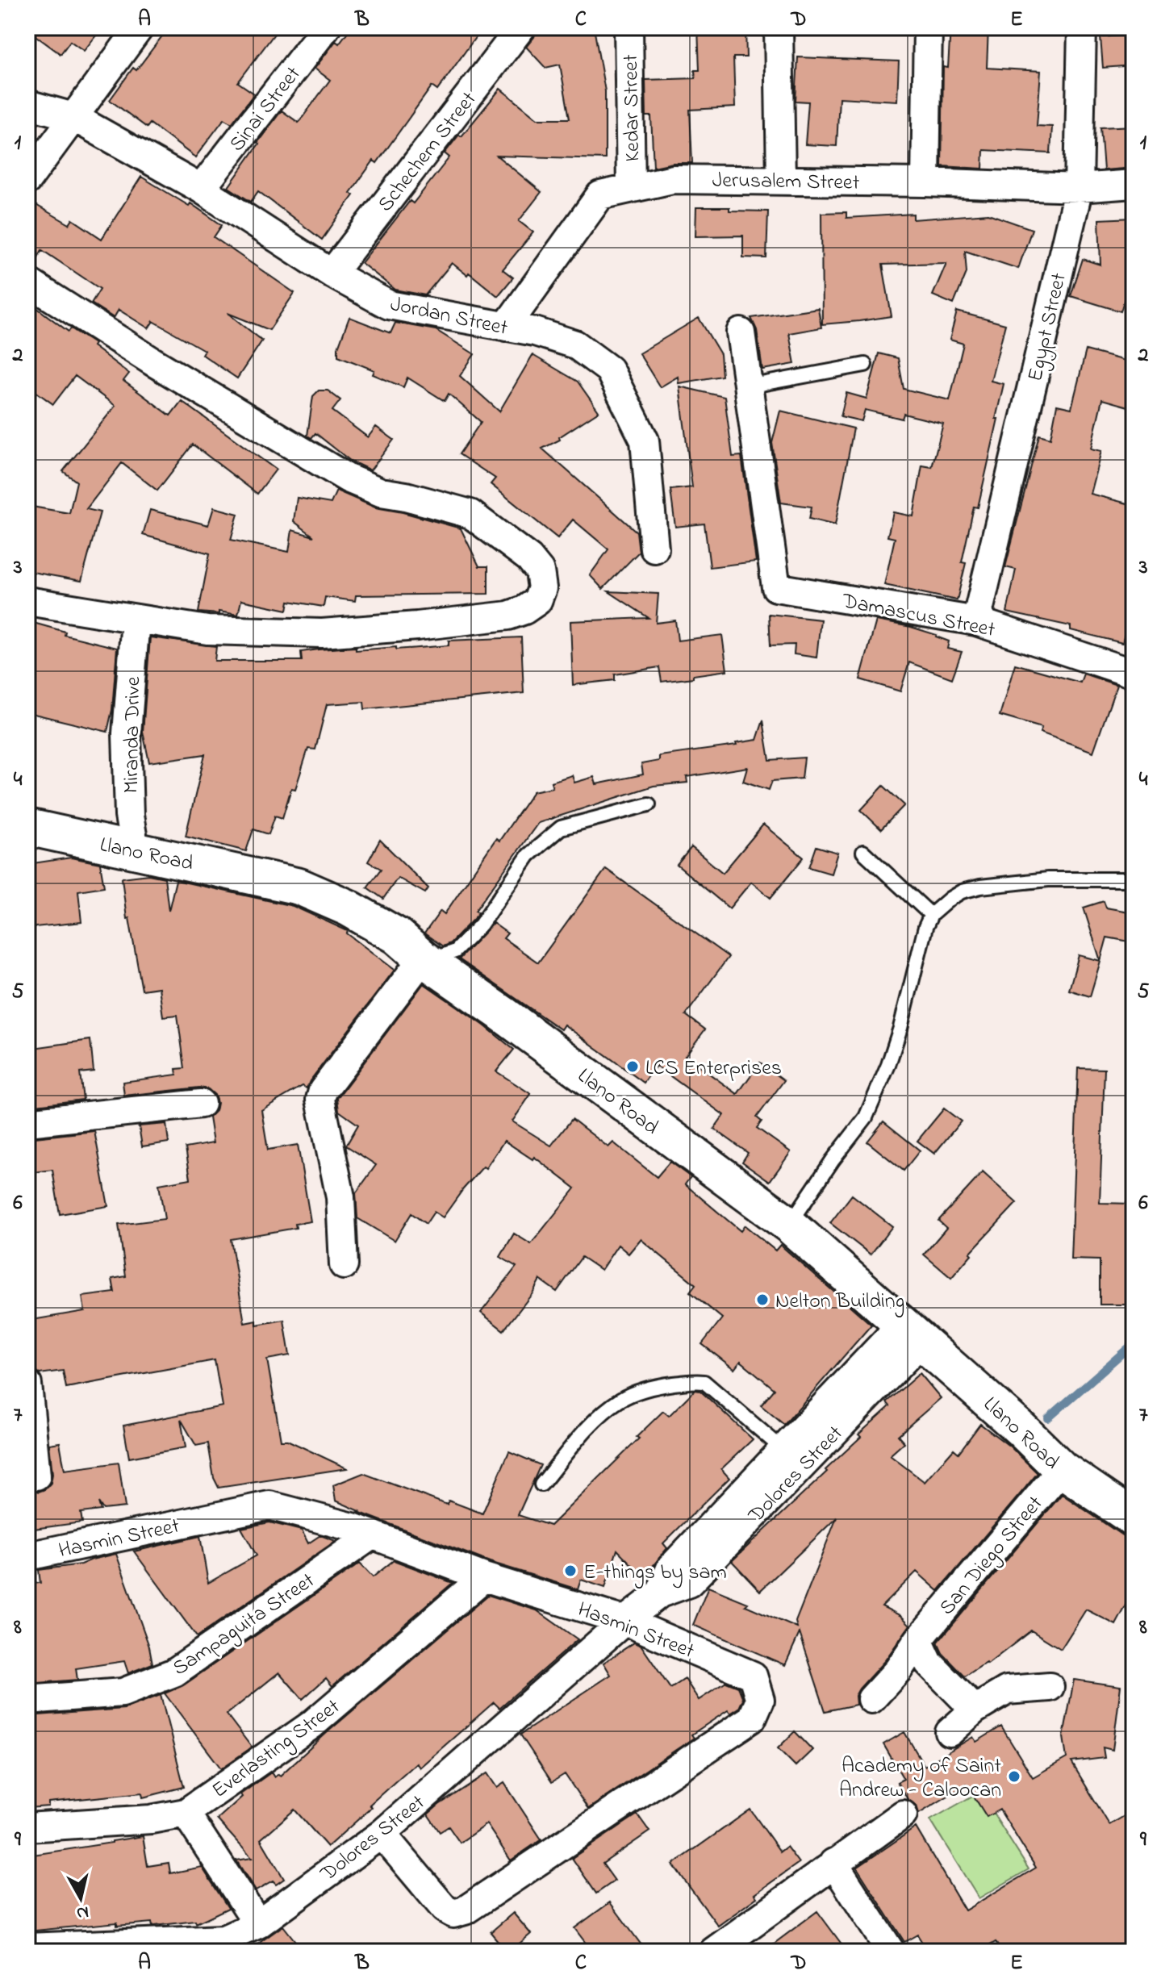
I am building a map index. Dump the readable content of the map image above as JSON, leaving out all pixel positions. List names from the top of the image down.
{
  "streets": {
    "main road": ["Llano Road"],
    "street": [
      "Sinai Street",
      "Kedar Street",
      "Schechem Street",
      "Jerusalem Street",
      "Jordan Street",
      "Egypt Street",
      "Damascus Street",
      "Miranda Drive",
      "Dolores Street",
      "Hasmin Street",
      "San Diego Street",
      "Sampaguita Street",
      "Everlasting Street"
    ]
  },
  "crossings": [
    ["Sinai Street", "Jordan Street"],
    ["Kedar Street", "Jerusalem Street"],
    ["Schechem Street", "Jordan Street"],
    ["Jerusalem Street", "Jordan Street"],
    ["Jerusalem Street", "Egypt Street"],
    ["Egypt Street", "Damascus Street"],
    ["Miranda Drive", "Llano Road"],
    ["Llano Road", "Dolores Street"],
    ["Llano Road", "San Diego Street"],
    ["Dolores Street", "Hasmin Street"],
    ["Hasmin Street", "Sampaguita Street"],
    ["Hasmin Street", "Everlasting Street"]
  ],
  "places": [
    "LCS Enterprises",
    "Nelton Building",
    "E-things by sam",
    "Academy of Saint Andrew - Caloocan"
  ],
  "north": "bottom",
  "grid": {
    "columns": [
      "A",
      "B",
      "C",
      "D",
      "E"
    ],
    "rows": [
      "1",
      "2",
      "3",
      "4",
      "5",
      "6",
      "7",
      "8",
      "9"
    ]
  }
}
